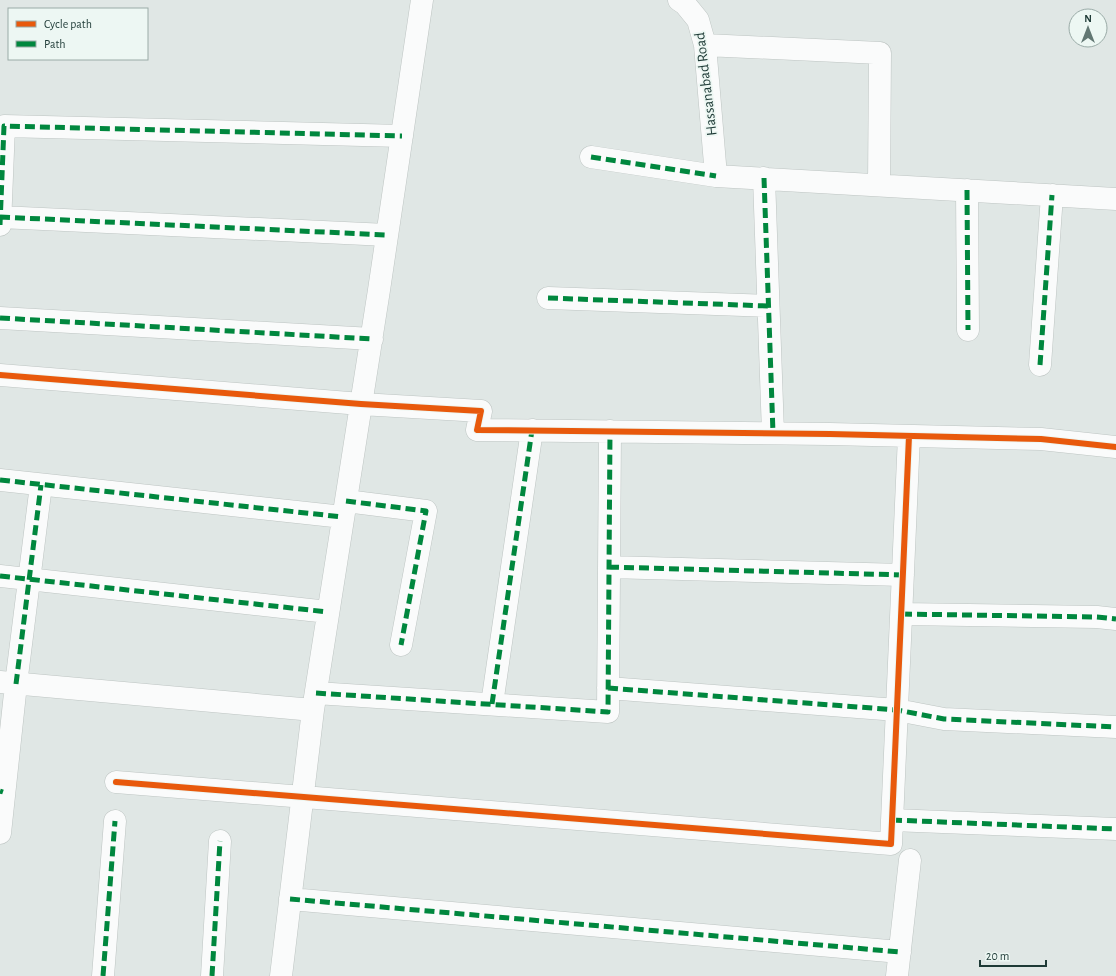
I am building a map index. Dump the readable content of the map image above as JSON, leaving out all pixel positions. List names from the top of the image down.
{
  "streets": {
    "street": ["Hassanabad Road"]
  },
  "legend": ["Cycle path", "Path"],
  "scale_bar": "20 m",
  "north": "top"
}
